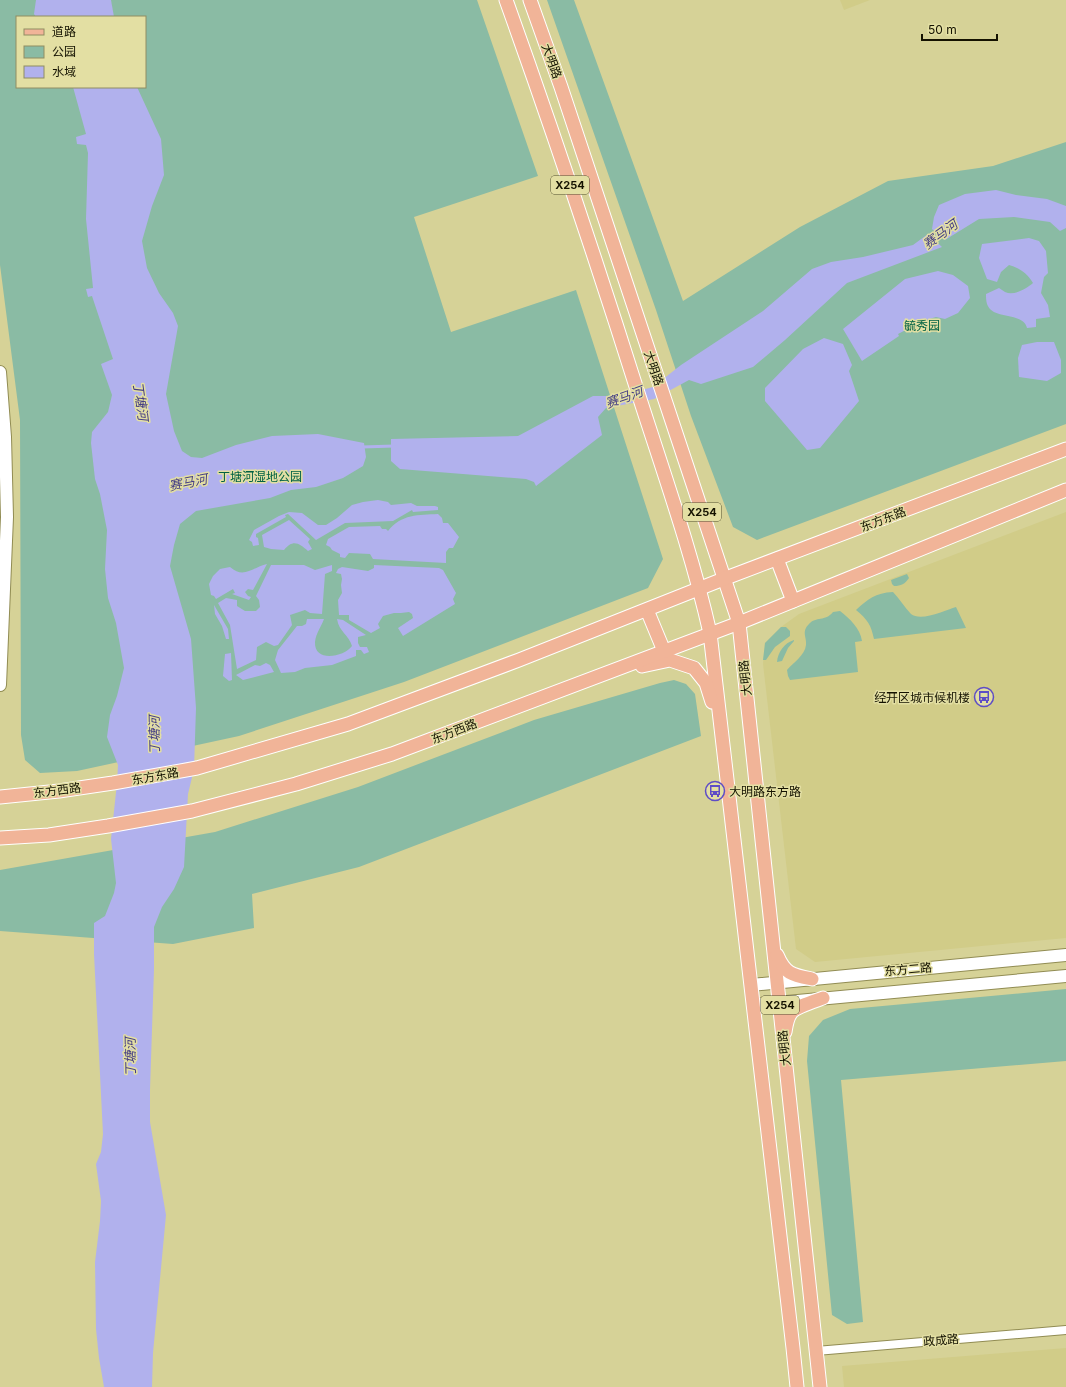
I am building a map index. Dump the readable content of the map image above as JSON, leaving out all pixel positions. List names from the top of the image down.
{
  "streets": {
    "main road": [
      "大明路",
      "X254",
      "东方东路",
      "东方西路",
      "东方二路"
    ],
    "street": ["政成路"]
  },
  "crossings": [
    ["大明路", "东方东路"],
    ["大明路", "东方西路"],
    ["大明路", "东方二路"],
    ["大明路", "政成路"],
    ["东方东路", "东方西路"]
  ],
  "water": ["赛马河", "丁塘河"],
  "parks": ["毓秀园", "丁塘河湿地公园"],
  "places": {
    "bus stop": ["经开区城市候机楼", "大明路东方路"]
  },
  "legend": ["道路", "公园", "水域"],
  "scale_bar": "50 m"
}
